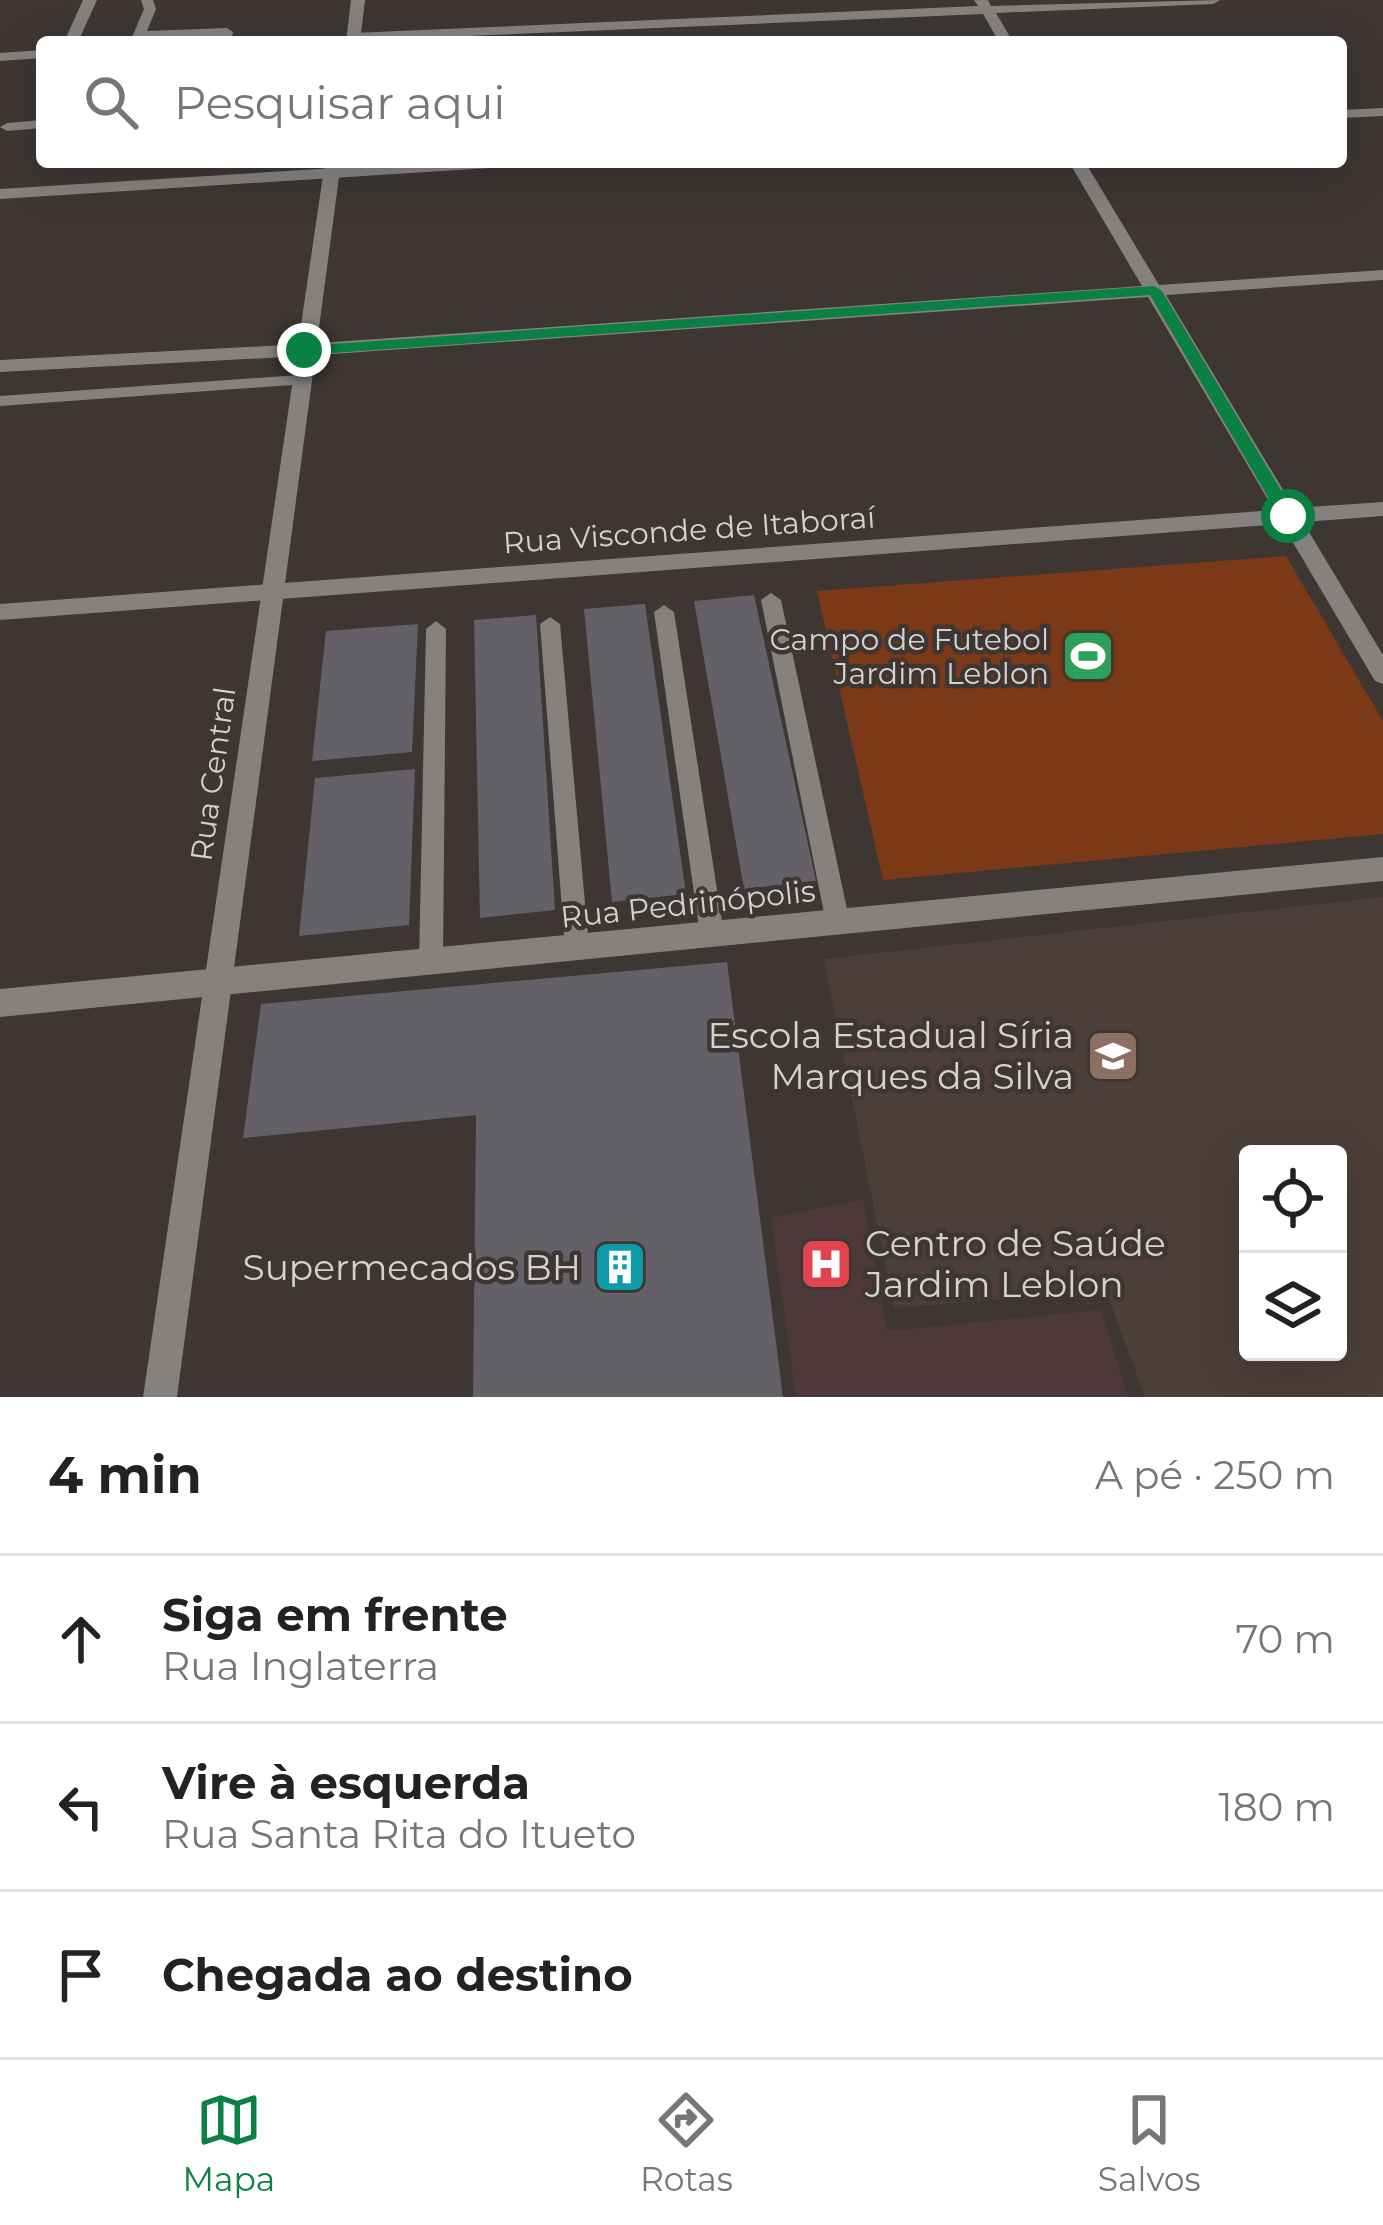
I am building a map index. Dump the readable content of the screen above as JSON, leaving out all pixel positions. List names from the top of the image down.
{
  "streets": {
    "street": ["Rua Visconde de Itaboraí", "Rua Central", "Rua Pedrinópolis"]
  },
  "crossings": [
    ["Rua Visconde de Itaboraí", "Rua Central"],
    ["Rua Central", "Rua Pedrinópolis"]
  ],
  "places": {
    "sports": ["Campo de Futebol Jardim Leblon"],
    "school or university": ["Escola Estadual Síria Marques da Silva"],
    "hospital": ["Centro de Saúde Jardim Leblon"],
    "building": ["Supermecados BH"]
  },
  "page": {
    "search": "Pesquisar aqui",
    "heading": ["4 min", "A pé · 250 m"],
    "list": [
      ["Siga em frente", "Rua Inglaterra", "70 m"],
      ["Vire à esquerda", "Rua Santa Rita do Itueto", "180 m"],
      "Chegada ao destino"
    ],
    "nav": ["Mapa", "Rotas", "Salvos"]
  }
}
